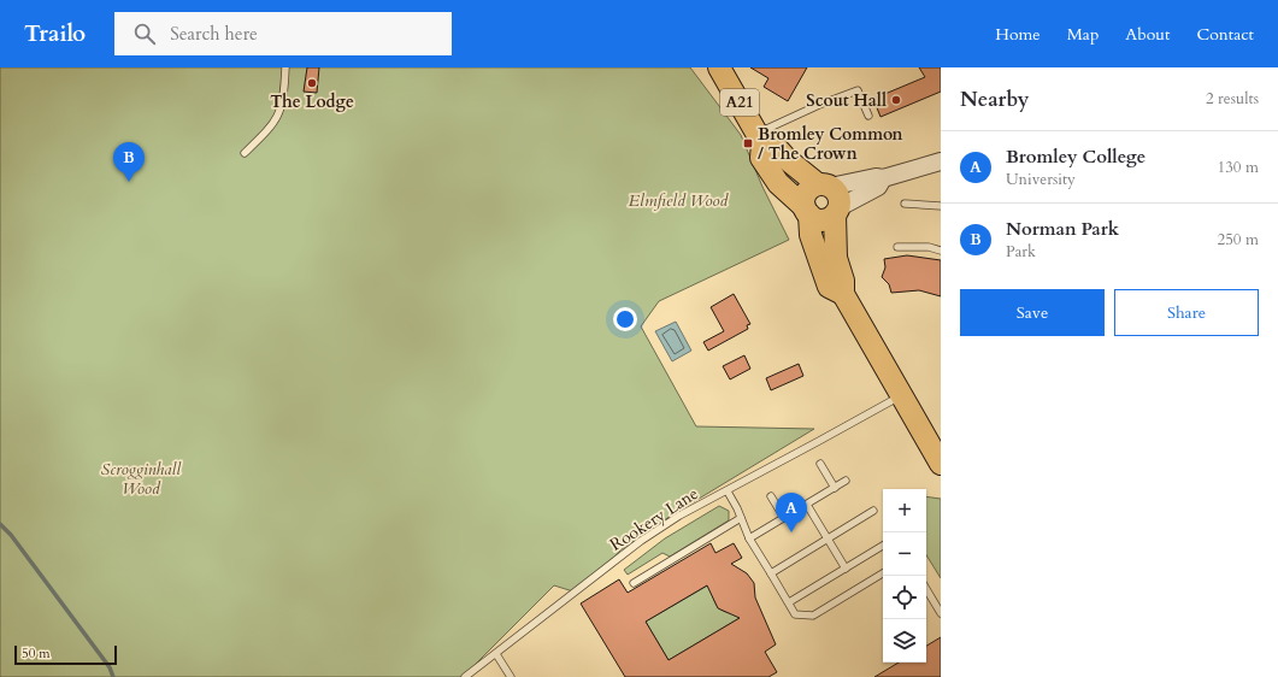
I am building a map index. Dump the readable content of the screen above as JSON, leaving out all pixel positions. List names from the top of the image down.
{
  "streets": {
    "main road": ["A21"],
    "lane": ["Rookery Lane"]
  },
  "parks": ["Elmfield Wood", "Scrogginhall Wood"],
  "places": {
    "other": ["The Lodge", "Scout Hall"],
    "transit": ["Bromley Common / The Crown"]
  },
  "scale_bar": "50 m",
  "page": {
    "header": "Trailo",
    "search": "Search here",
    "nav": [
      "Home",
      "Map",
      "About",
      "Contact"
    ],
    "heading": ["Nearby", "2 results"],
    "list": [
      {
        "mark": "A",
        "name": "Bromley College",
        "note": "University",
        "value": "130 m"
      },
      {
        "mark": "B",
        "name": "Norman Park",
        "note": "Park",
        "value": "250 m"
      }
    ],
    "pins": ["B", "A"],
    "buttons": ["Save", "Share"],
    "map_buttons": ["+", "−"],
    "scale": "50 m"
  }
}
